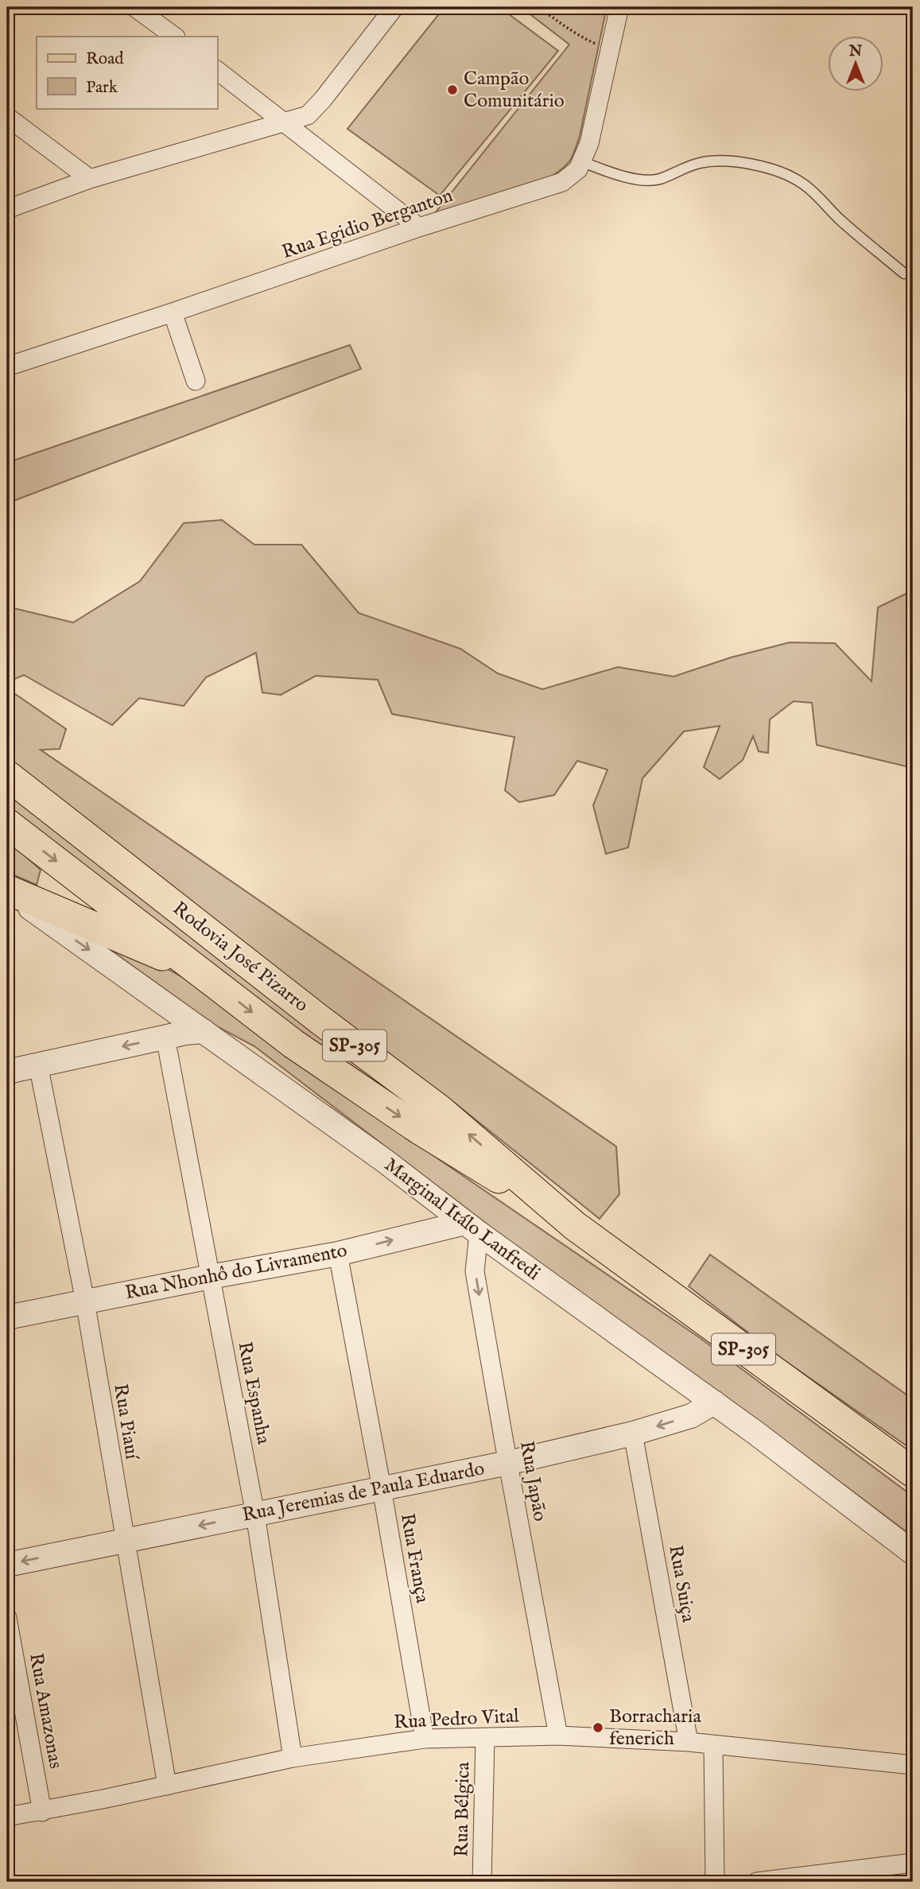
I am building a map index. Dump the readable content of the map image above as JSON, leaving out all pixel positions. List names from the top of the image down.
{
  "streets": {
    "main road": ["Rodovia José Pizarro", "SP-305"],
    "street": [
      "Rua Egidio Berganton",
      "Marginal Itálo Lanfredi",
      "Rua Nhonhô do Livramento",
      "Rua Espanha",
      "Rua Piauí",
      "Rua Japão",
      "Rua Jeremias de Paula Eduardo",
      "Rua França",
      "Rua Suiça",
      "Rua Amazonas",
      "Rua Pedro Vital",
      "Rua Bélgica"
    ]
  },
  "crossings": [
    ["Marginal Itálo Lanfredi", "Rua Nhonhô do Livramento"],
    ["Marginal Itálo Lanfredi", "Rua Japão"],
    ["Marginal Itálo Lanfredi", "Rua Jeremias de Paula Eduardo"],
    ["Rua Nhonhô do Livramento", "Rua Espanha"],
    ["Rua Nhonhô do Livramento", "Rua Piauí"],
    ["Rua Nhonhô do Livramento", "Rua Japão"],
    ["Rua Nhonhô do Livramento", "Rua França"],
    ["Rua Espanha", "Rua Jeremias de Paula Eduardo"],
    ["Rua Espanha", "Rua Pedro Vital"],
    ["Rua Piauí", "Rua Jeremias de Paula Eduardo"],
    ["Rua Piauí", "Rua Pedro Vital"],
    ["Rua Japão", "Rua Jeremias de Paula Eduardo"],
    ["Rua Japão", "Rua Pedro Vital"],
    ["Rua Jeremias de Paula Eduardo", "Rua França"],
    ["Rua Jeremias de Paula Eduardo", "Rua Suiça"],
    ["Rua França", "Rua Pedro Vital"],
    ["Rua Suiça", "Rua Pedro Vital"],
    ["Rua Amazonas", "Rua Pedro Vital"],
    ["Rua Pedro Vital", "Rua Bélgica"]
  ],
  "one_way": ["Rua Japão", "Rua Jeremias de Paula Eduardo"],
  "places": ["Campão Comunitário", "Borracharia fenerich"],
  "legend": ["Road", "Park"],
  "north": "top"
}
